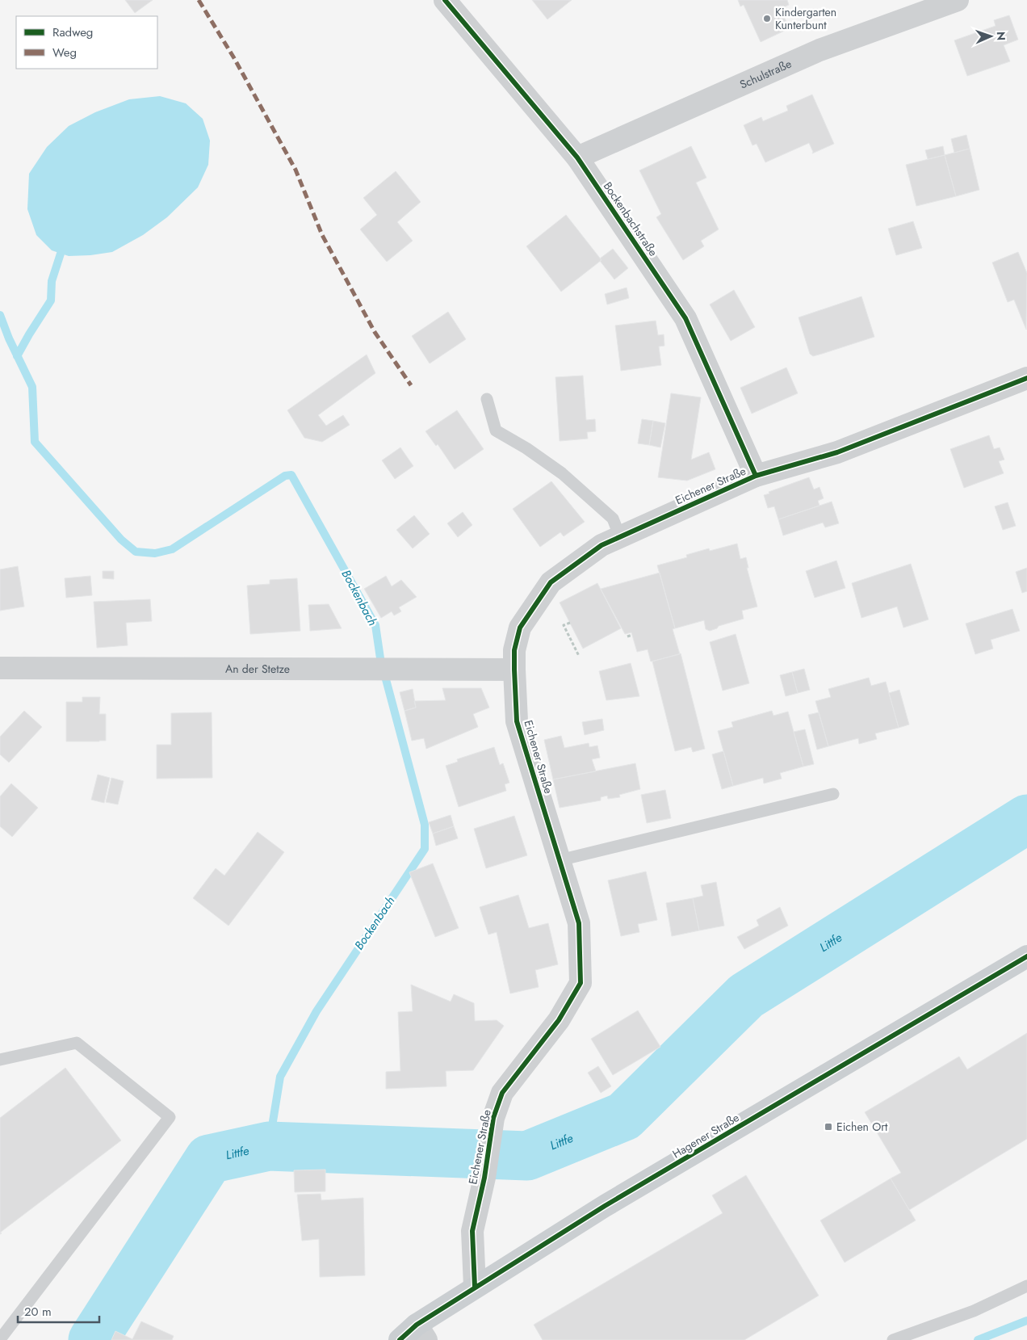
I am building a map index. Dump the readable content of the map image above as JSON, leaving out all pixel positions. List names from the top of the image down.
{
  "streets": {
    "main road": ["Hagener Straße"],
    "street": [
      "Schulstraße",
      "Bockenbachstraße",
      "Eichener Straße",
      "An der Stetze"
    ]
  },
  "crossings": [
    ["Schulstraße", "Bockenbachstraße"],
    ["Bockenbachstraße", "Eichener Straße"],
    ["Eichener Straße", "An der Stetze"],
    ["Eichener Straße", "Hagener Straße"]
  ],
  "water": ["Bockenbach", "Littfe"],
  "places": {
    "other": ["Kindergarten Kunterbunt"],
    "transit": ["Eichen Ort"]
  },
  "legend": ["Radweg", "Weg"],
  "scale_bar": "20 m",
  "north": "right"
}
